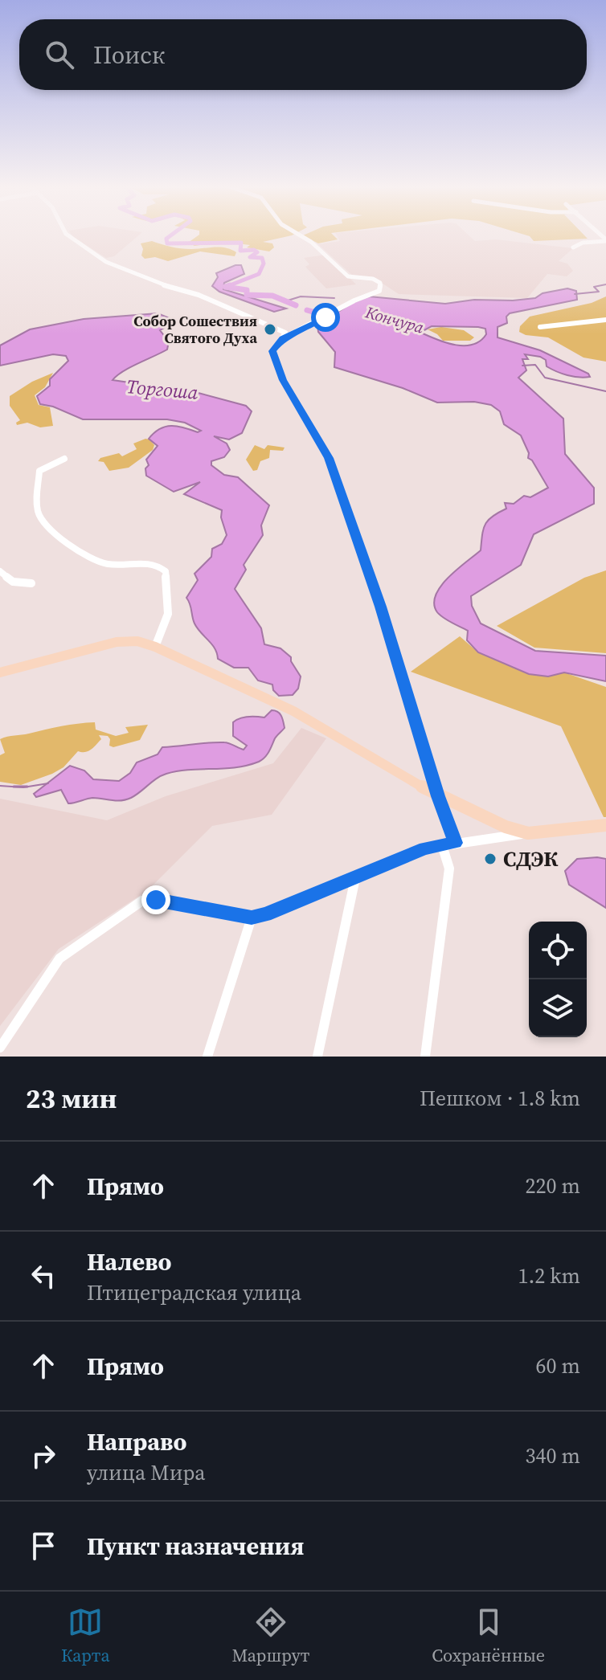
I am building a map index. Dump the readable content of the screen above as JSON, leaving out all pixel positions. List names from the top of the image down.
{
  "water": ["Кончура", "Торгоша"],
  "places": ["Собор Сошествия Святого Духа", "СДЭК"],
  "page": {
    "search": "Поиск",
    "heading": ["23 мин", "Пешком · 1.8 km"],
    "list": [
      ["Прямо", "220 m"],
      ["Налево", "Птицеградская улица", "1.2 km"],
      ["Прямо", "60 m"],
      ["Направо", "улица Мира", "340 m"],
      "Пункт назначения"
    ],
    "nav": ["Карта", "Маршрут", "Сохранённые"]
  }
}
